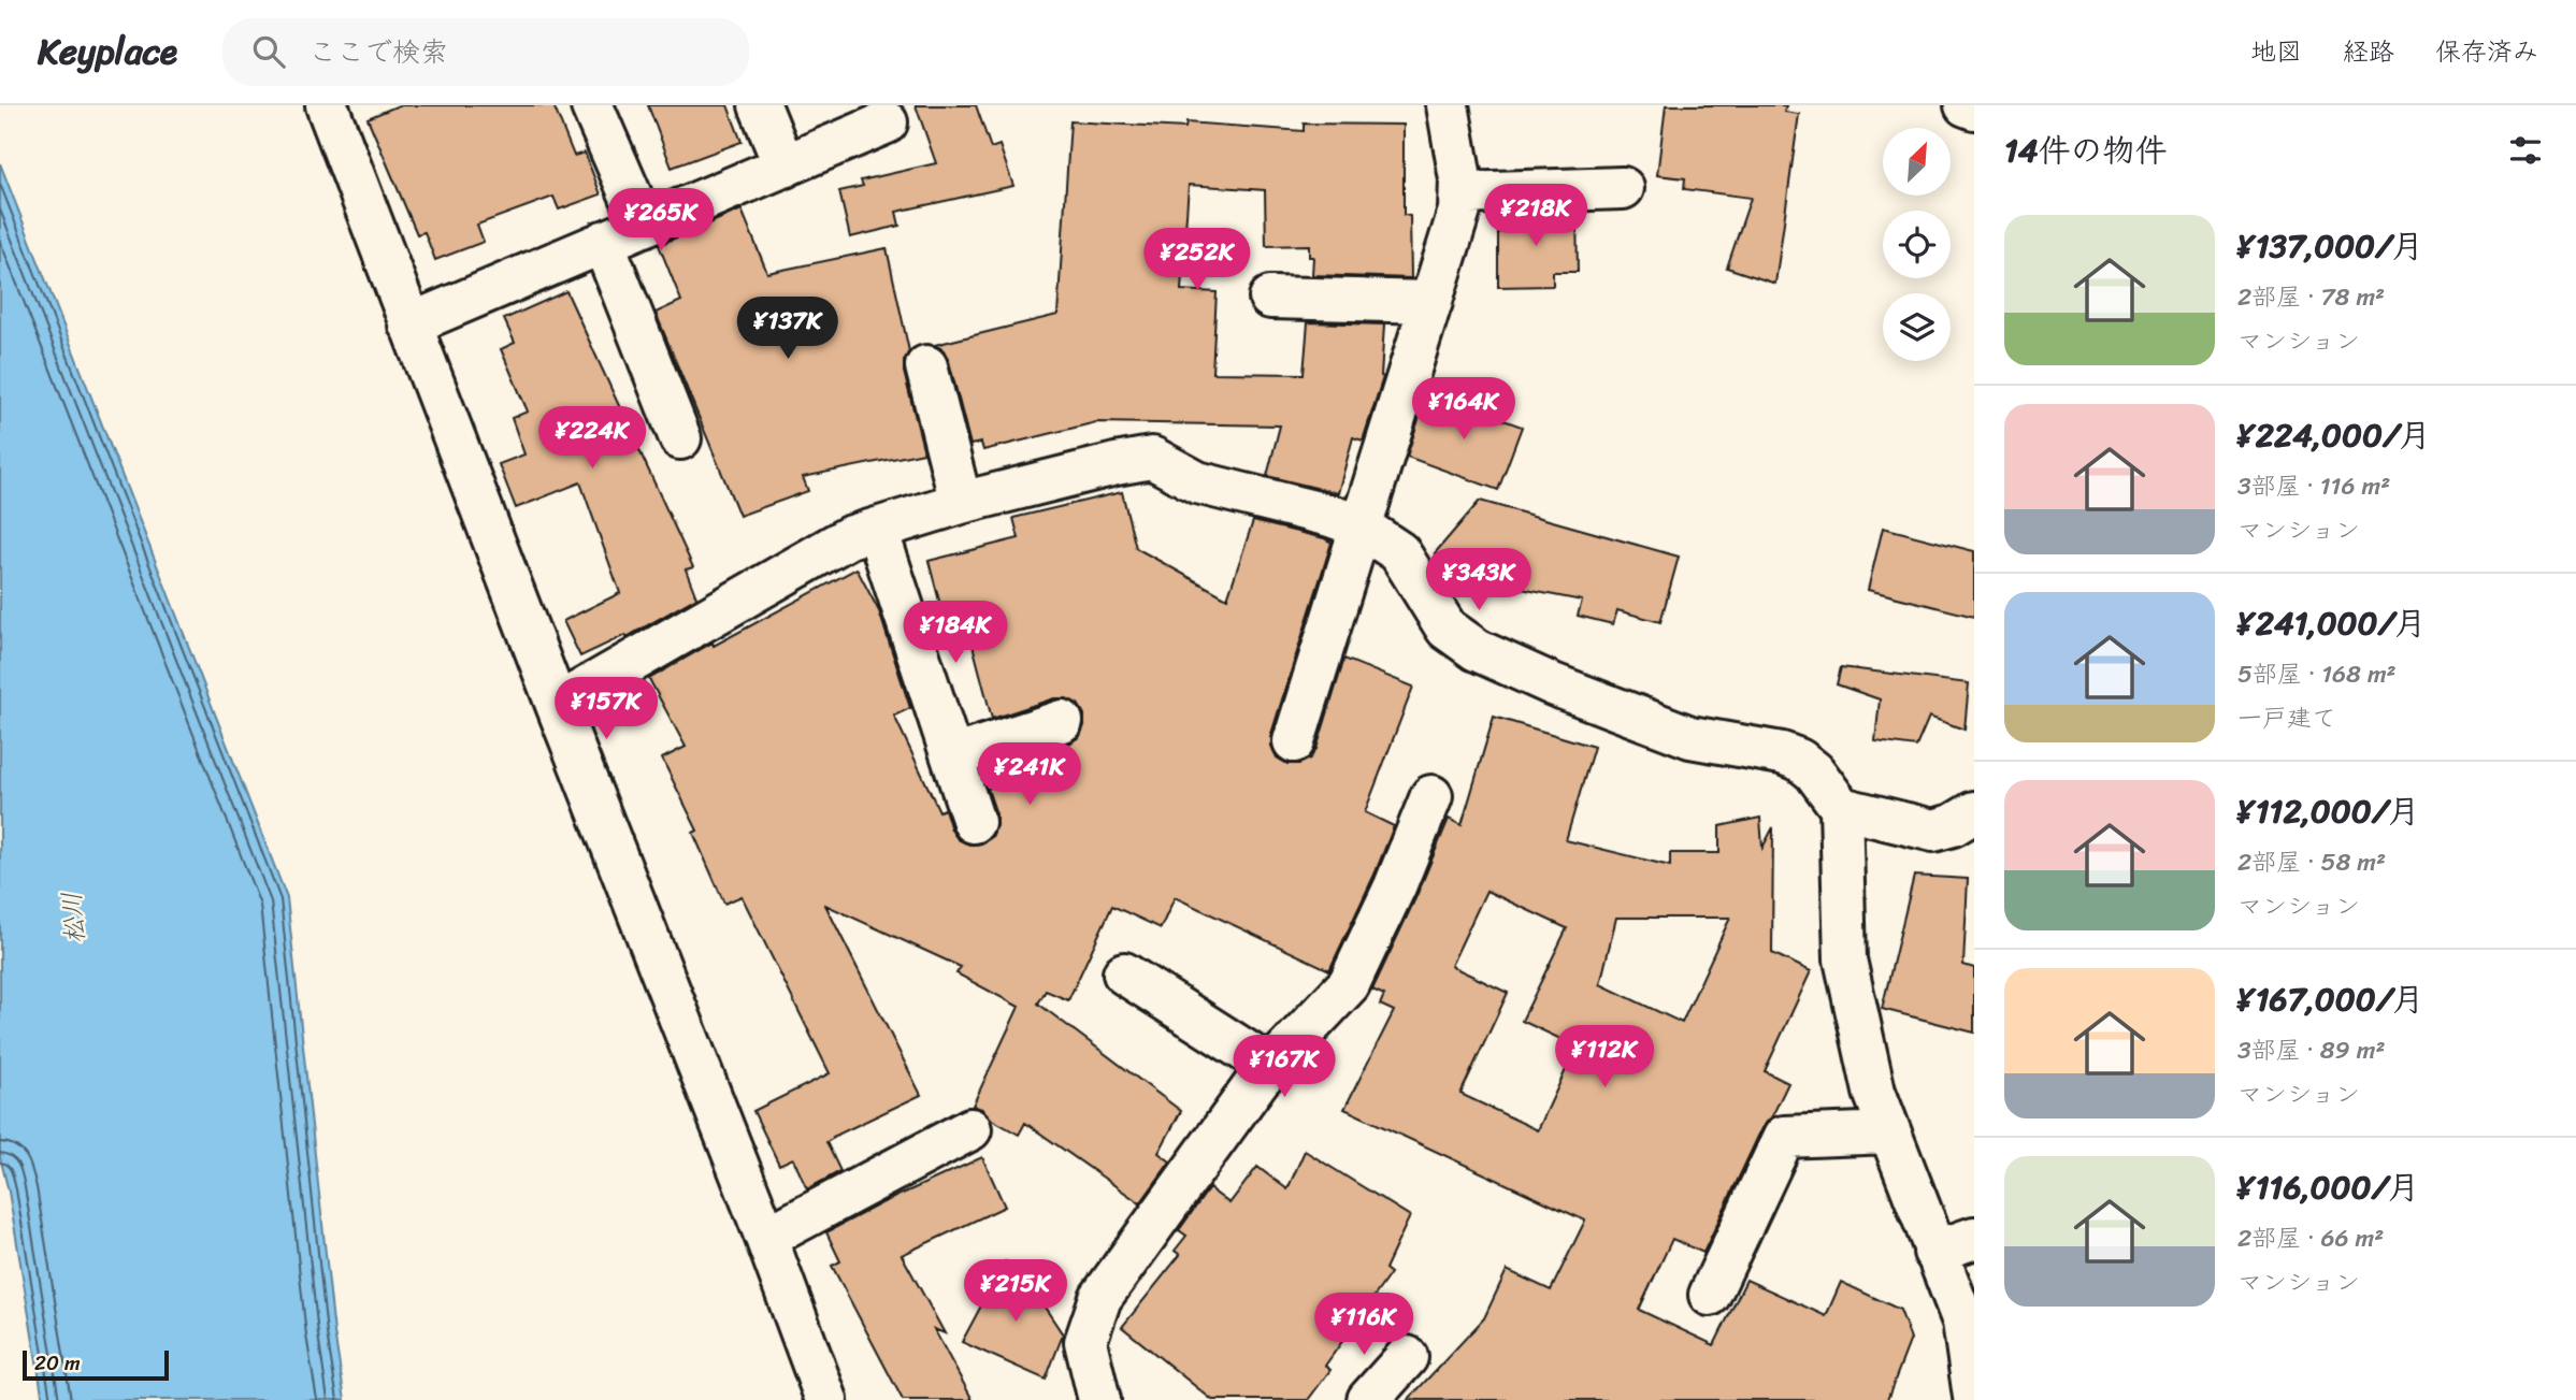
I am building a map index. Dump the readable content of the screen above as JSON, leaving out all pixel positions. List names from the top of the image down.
{
  "water": ["松川"],
  "scale_bar": "20 m",
  "north": "top right",
  "page": {
    "header": "Keyplace",
    "search": "ここで検索",
    "nav": ["地図", "経路", "保存済み"],
    "heading": "14件の物件",
    "price": [
      "¥218K",
      "¥265K",
      "¥252K",
      "¥137K",
      "¥164K",
      "¥224K",
      "¥343K",
      "¥184K",
      "¥157K",
      "¥241K",
      "¥112K",
      "¥167K",
      "¥215K",
      "¥116K"
    ],
    "list": [
      {
        "name": "¥137,000/月",
        "note": "2部屋 · 78 m² · マンション"
      },
      {
        "name": "¥224,000/月",
        "note": "3部屋 · 116 m² · マンション"
      },
      {
        "name": "¥241,000/月",
        "note": "5部屋 · 168 m² · 一戸建て"
      },
      {
        "name": "¥112,000/月",
        "note": "2部屋 · 58 m² · マンション"
      },
      {
        "name": "¥167,000/月",
        "note": "3部屋 · 89 m² · マンション"
      },
      {
        "name": "¥116,000/月",
        "note": "2部屋 · 66 m² · マンション"
      }
    ],
    "scale": "20 m"
  }
}
